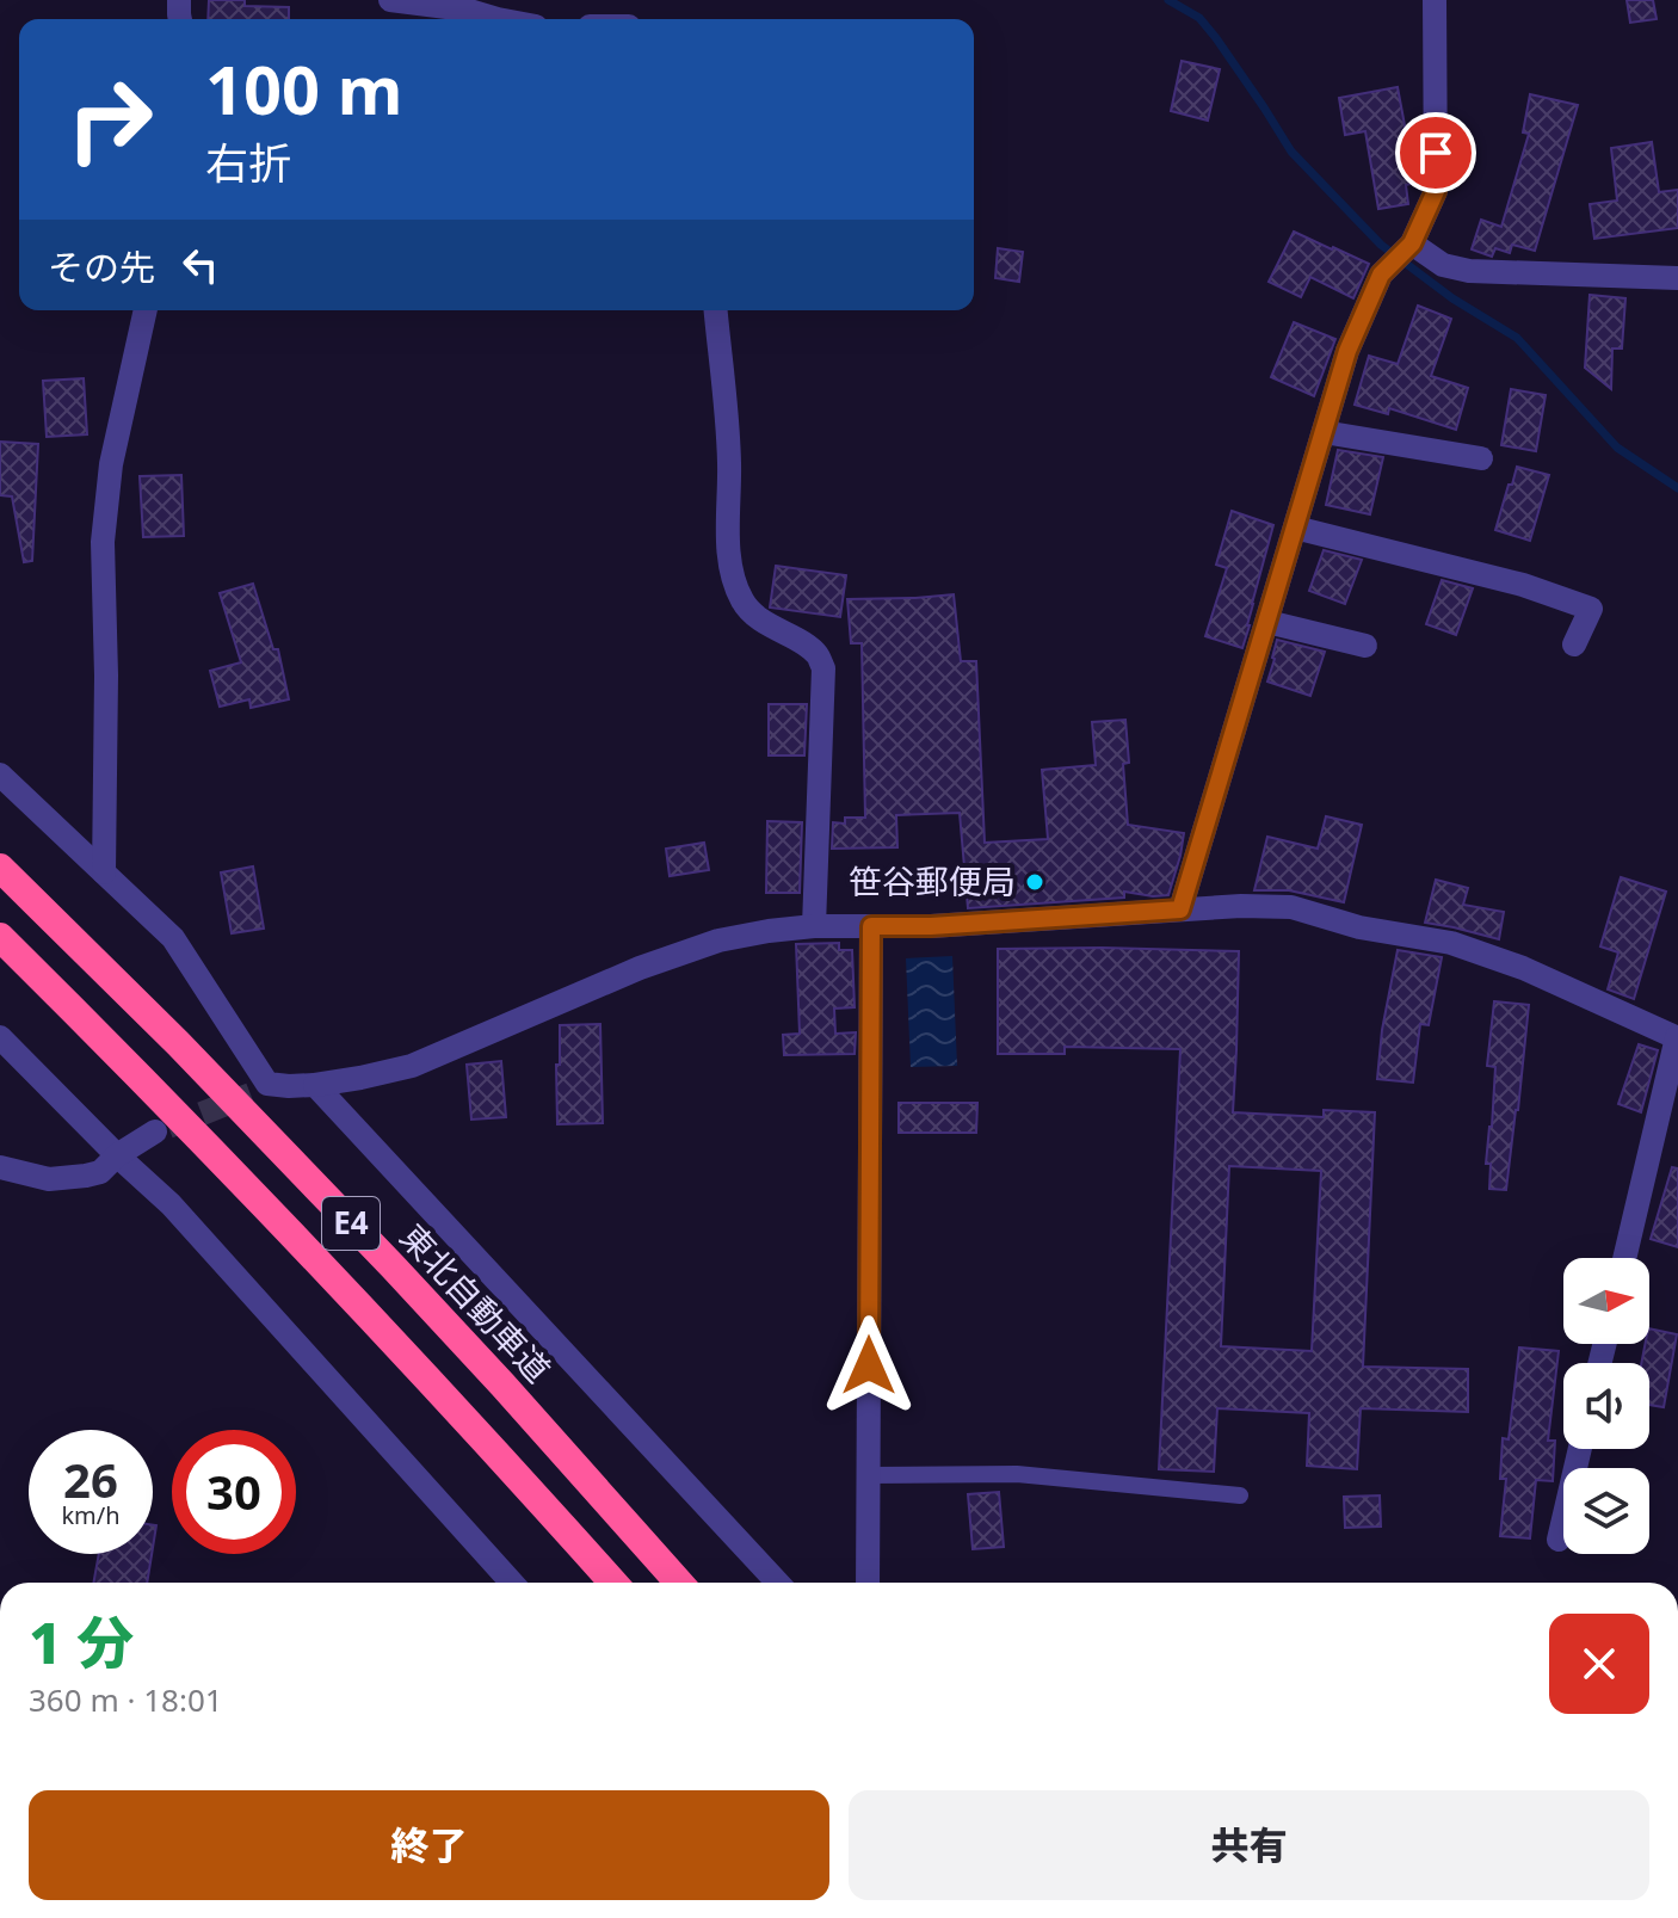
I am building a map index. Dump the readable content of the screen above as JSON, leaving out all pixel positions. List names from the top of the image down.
{
  "streets": {
    "highway": ["E4", "東北自動車道"]
  },
  "places": ["笹谷郵便局"],
  "north": "right",
  "page": {
    "turn": ["100 m", "右折"],
    "then": "その先",
    "speed": "26 km/h",
    "limit": "30",
    "heading": ["1 分", "360 m · 18:01"],
    "buttons": ["終了", "共有"]
  }
}
